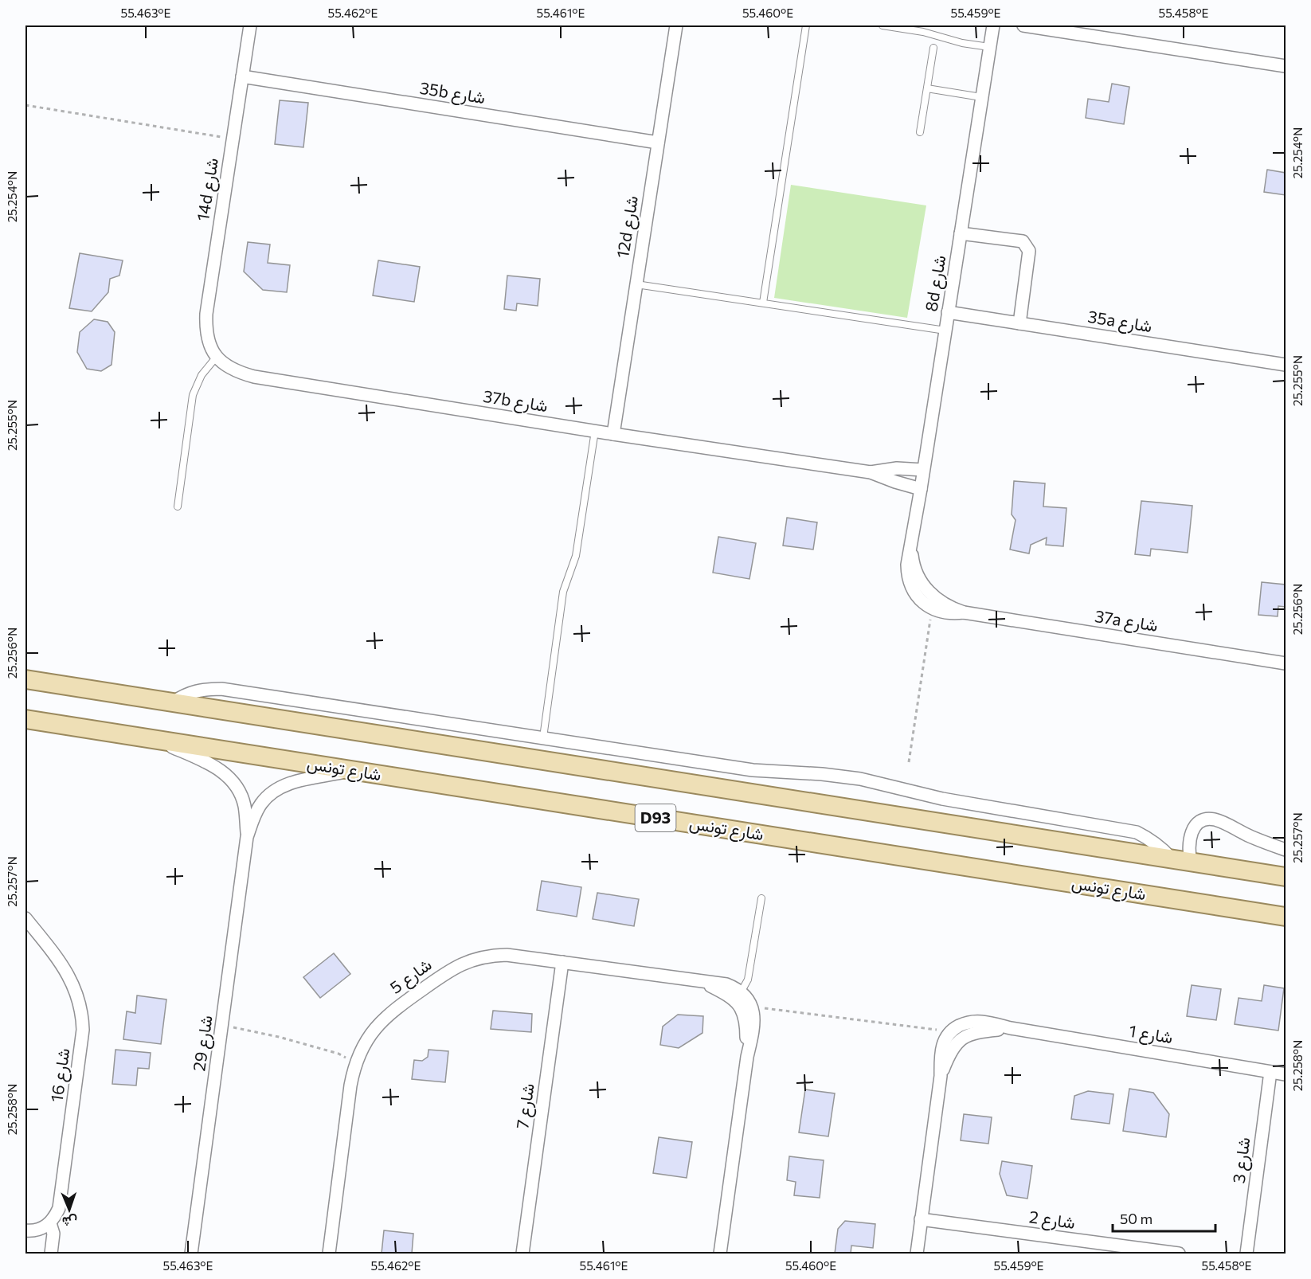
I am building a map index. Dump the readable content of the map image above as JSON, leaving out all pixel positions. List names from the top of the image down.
{
  "streets": {
    "main road": ["شارع تونس", "D93"],
    "street": [
      "35b شارع",
      "14d شارع",
      "12d شارع",
      "8d شارع",
      "35a شارع",
      "37b شارع",
      "37a شارع",
      "شارع 5",
      "شارع 1",
      "شارع 29",
      "شارع 16",
      "شارع 7",
      "شارع 3",
      "شارع 2"
    ]
  },
  "crossings": [
    ["35b شارع", "14d شارع"],
    ["35b شارع", "12d شارع"],
    ["14d شارع", "37b شارع"],
    ["12d شارع", "37b شارع"],
    ["8d شارع", "35a شارع"],
    ["8d شارع", "37b شارع"],
    ["8d شارع", "37a شارع"],
    ["شارع تونس", "شارع 29"],
    ["شارع 5", "شارع 7"],
    ["شارع 1", "شارع 3"],
    ["شارع 1", "شارع 2"]
  ],
  "scale_bar": "50 m",
  "north": "bottom",
  "coordinates": [
    "55.463°E",
    "55.462°E",
    "55.461°E",
    "55.460°E",
    "55.459°E",
    "55.458°E",
    "25.254°N",
    "25.255°N",
    "25.256°N",
    "25.257°N",
    "25.258°N"
  ]
}
